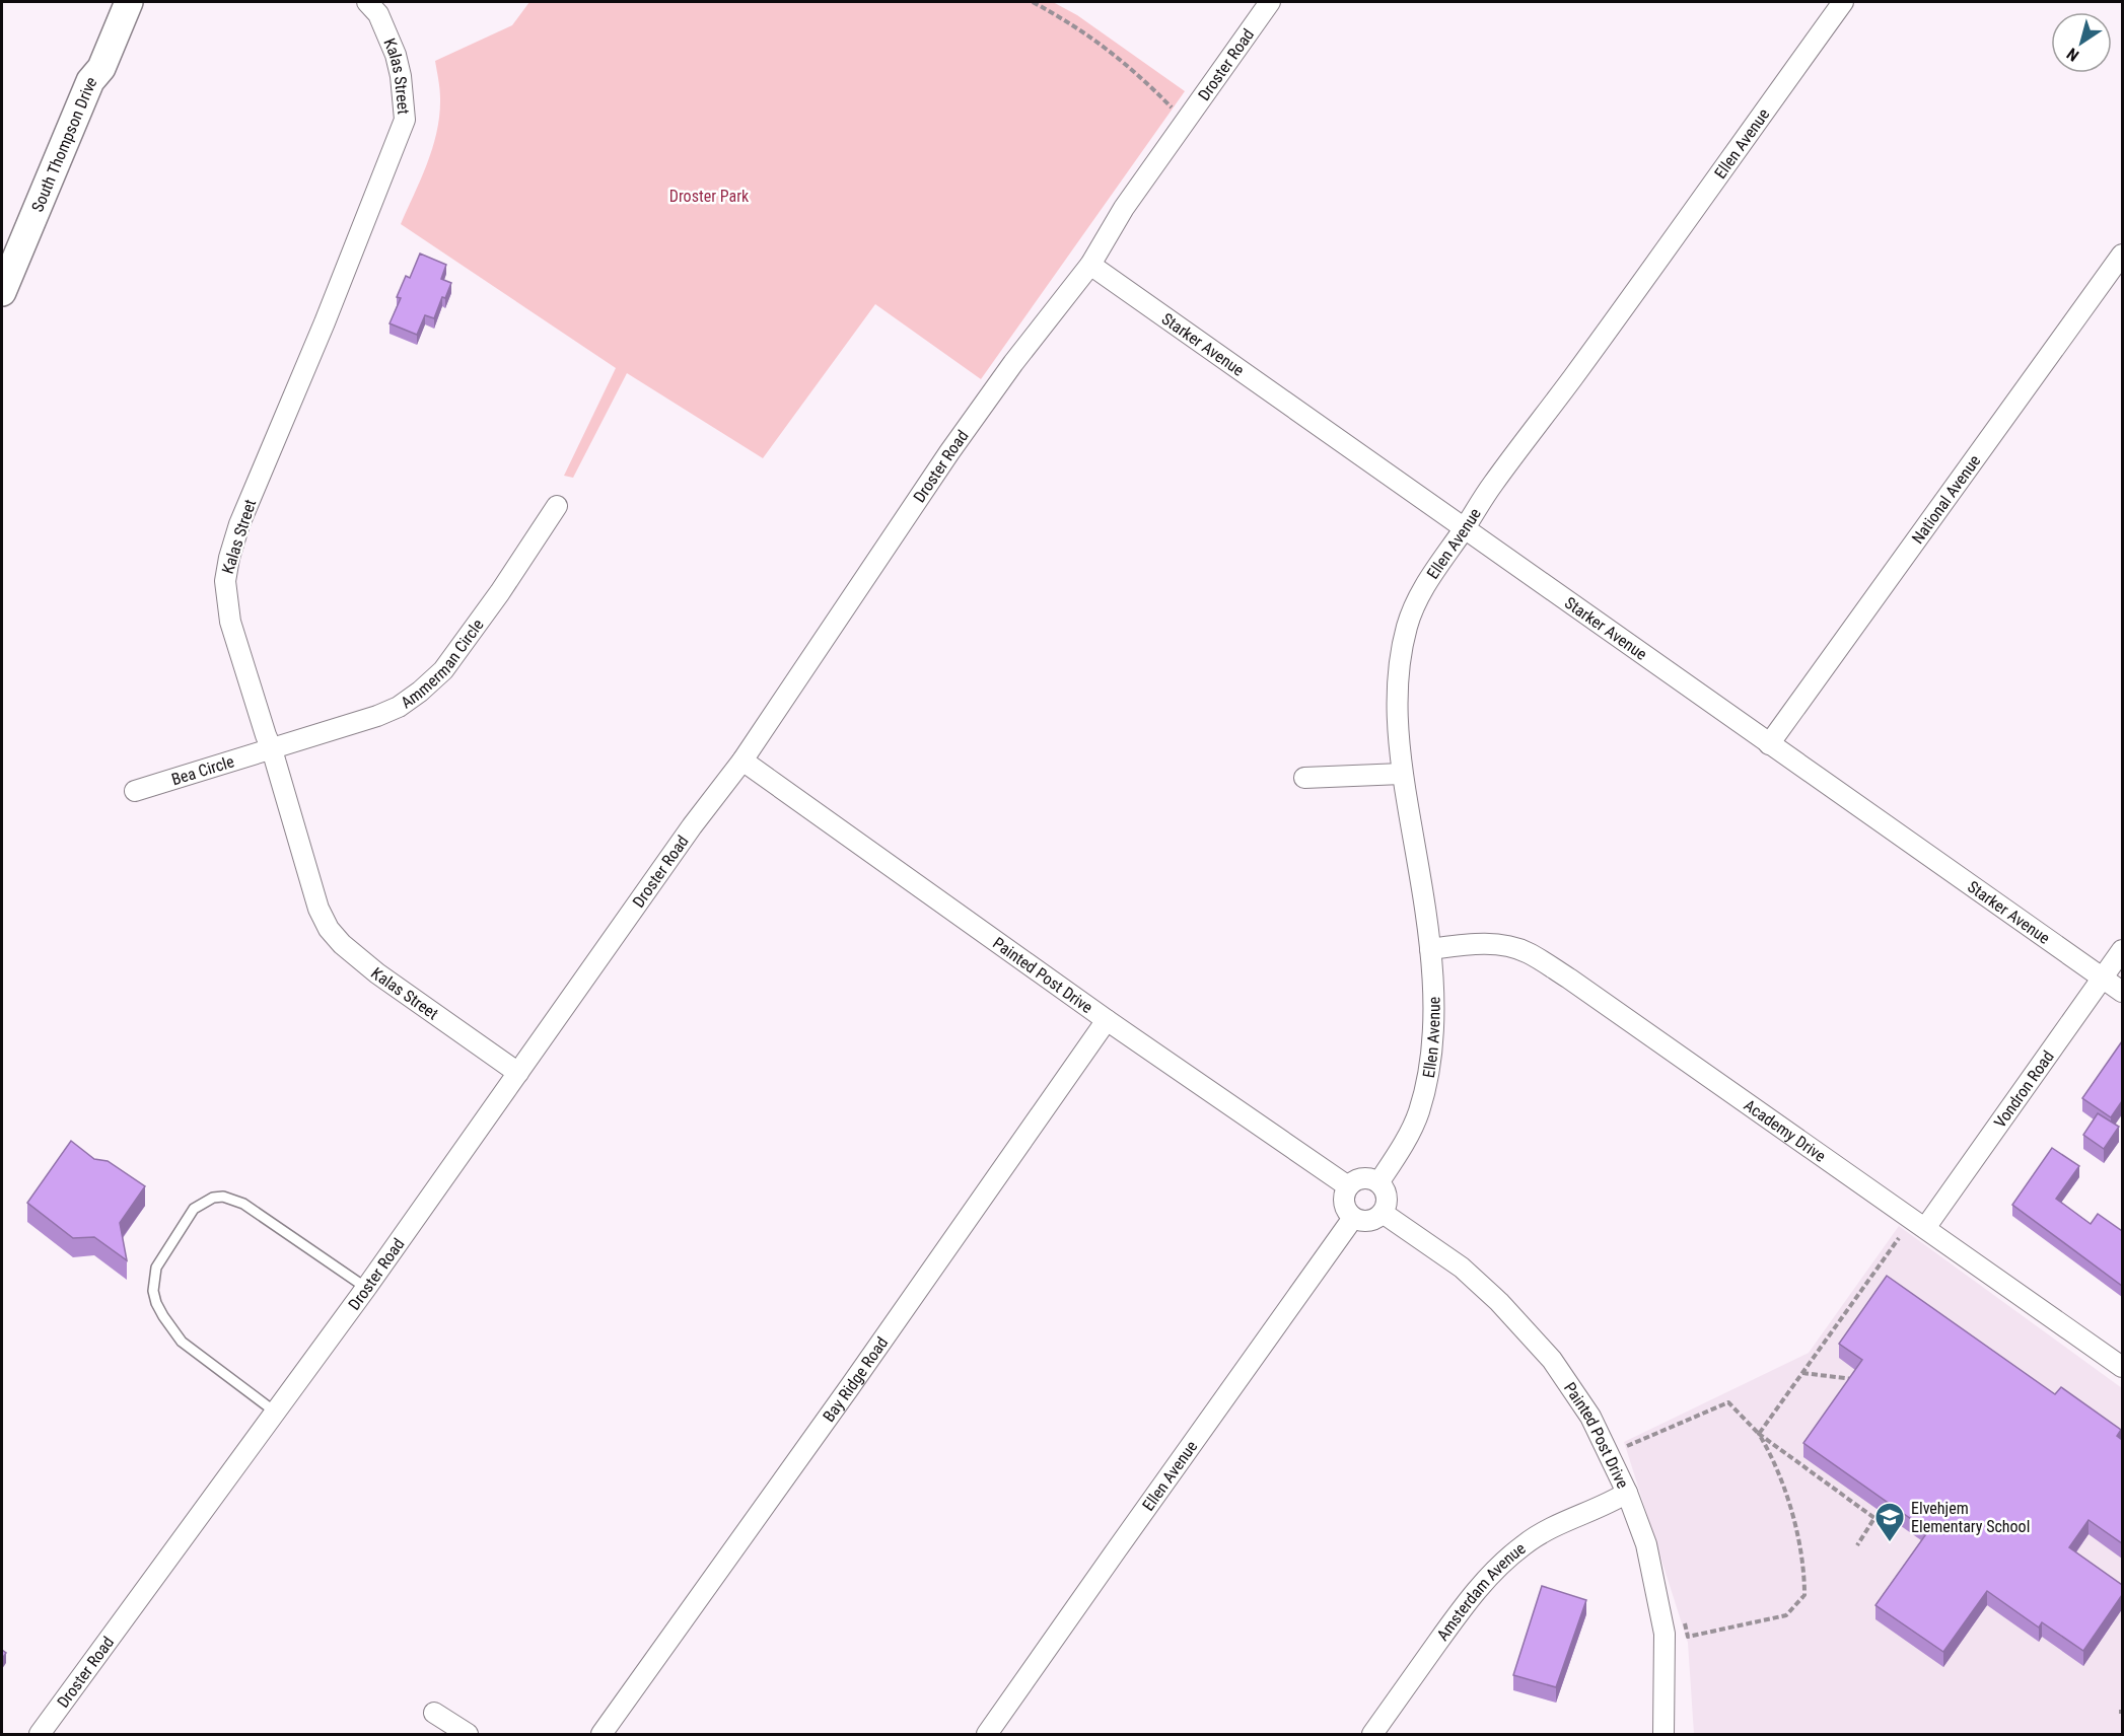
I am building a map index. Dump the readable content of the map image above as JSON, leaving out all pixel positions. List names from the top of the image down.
{
  "streets": {
    "street": [
      "Droster Road",
      "Kalas Street",
      "Ellen Avenue",
      "South Thompson Drive",
      "Starker Avenue",
      "National Avenue",
      "Ammerman Circle",
      "Bea Circle",
      "Painted Post Drive",
      "Vondron Road",
      "Academy Drive",
      "Bay Ridge Road",
      "Amsterdam Avenue"
    ]
  },
  "crossings": [
    ["Droster Road", "Kalas Street"],
    ["Droster Road", "Starker Avenue"],
    ["Droster Road", "Painted Post Drive"],
    ["Kalas Street", "Ammerman Circle"],
    ["Kalas Street", "Bea Circle"],
    ["Ellen Avenue", "Starker Avenue"],
    ["Ellen Avenue", "Painted Post Drive"],
    ["Ellen Avenue", "Academy Drive"],
    ["Starker Avenue", "National Avenue"],
    ["Starker Avenue", "Vondron Road"],
    ["Ammerman Circle", "Bea Circle"],
    ["Painted Post Drive", "Bay Ridge Road"],
    ["Painted Post Drive", "Amsterdam Avenue"],
    ["Vondron Road", "Academy Drive"]
  ],
  "parks": ["Droster Park"],
  "places": {
    "school or university": ["Elvehjem Elementary School"]
  },
  "north": "bottom left"
}
